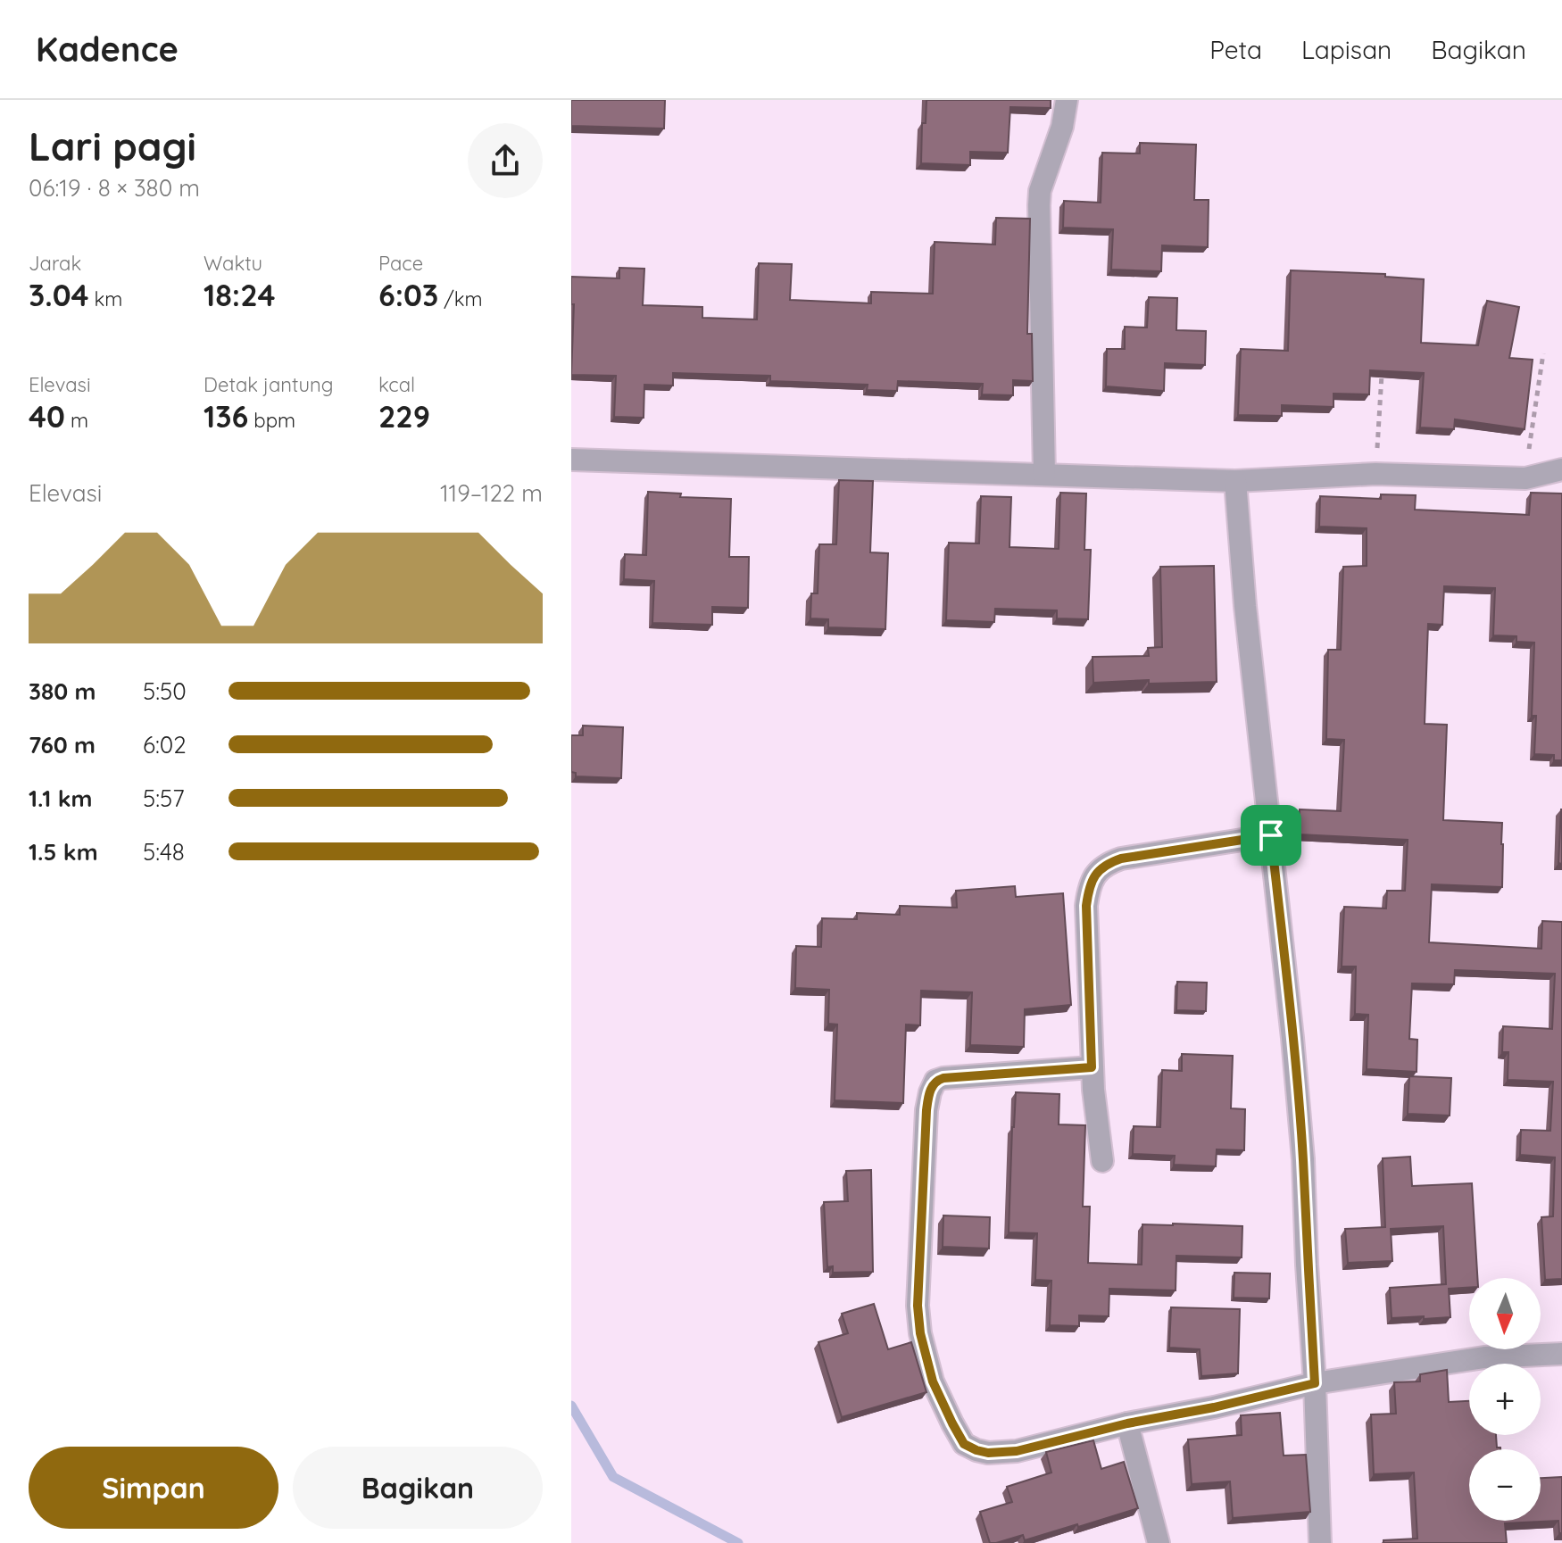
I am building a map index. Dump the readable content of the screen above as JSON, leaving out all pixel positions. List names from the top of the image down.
{
  "north": "bottom",
  "page": {
    "header": "Kadence",
    "nav": ["Peta", "Lapisan", "Bagikan"],
    "heading": ["Lari pagi", "06:19 · 8 × 380 m"],
    "stats": [
      ["Jarak", "3.04 km"],
      ["Waktu", "18:24"],
      ["Pace", "6:03 /km"],
      ["Elevasi", "40 m"],
      ["Detak jantung", "136 bpm"],
      ["kcal", "229"]
    ],
    "chart": ["Elevasi", "119–122 m"],
    "list": [
      {
        "name": "380 m",
        "note": "5:50"
      },
      {
        "name": "760 m",
        "note": "6:02"
      },
      {
        "name": "1.1 km",
        "note": "5:57"
      },
      {
        "name": "1.5 km",
        "note": "5:48"
      }
    ],
    "map_buttons": ["+", "−"],
    "buttons": ["Simpan", "Bagikan"]
  }
}
